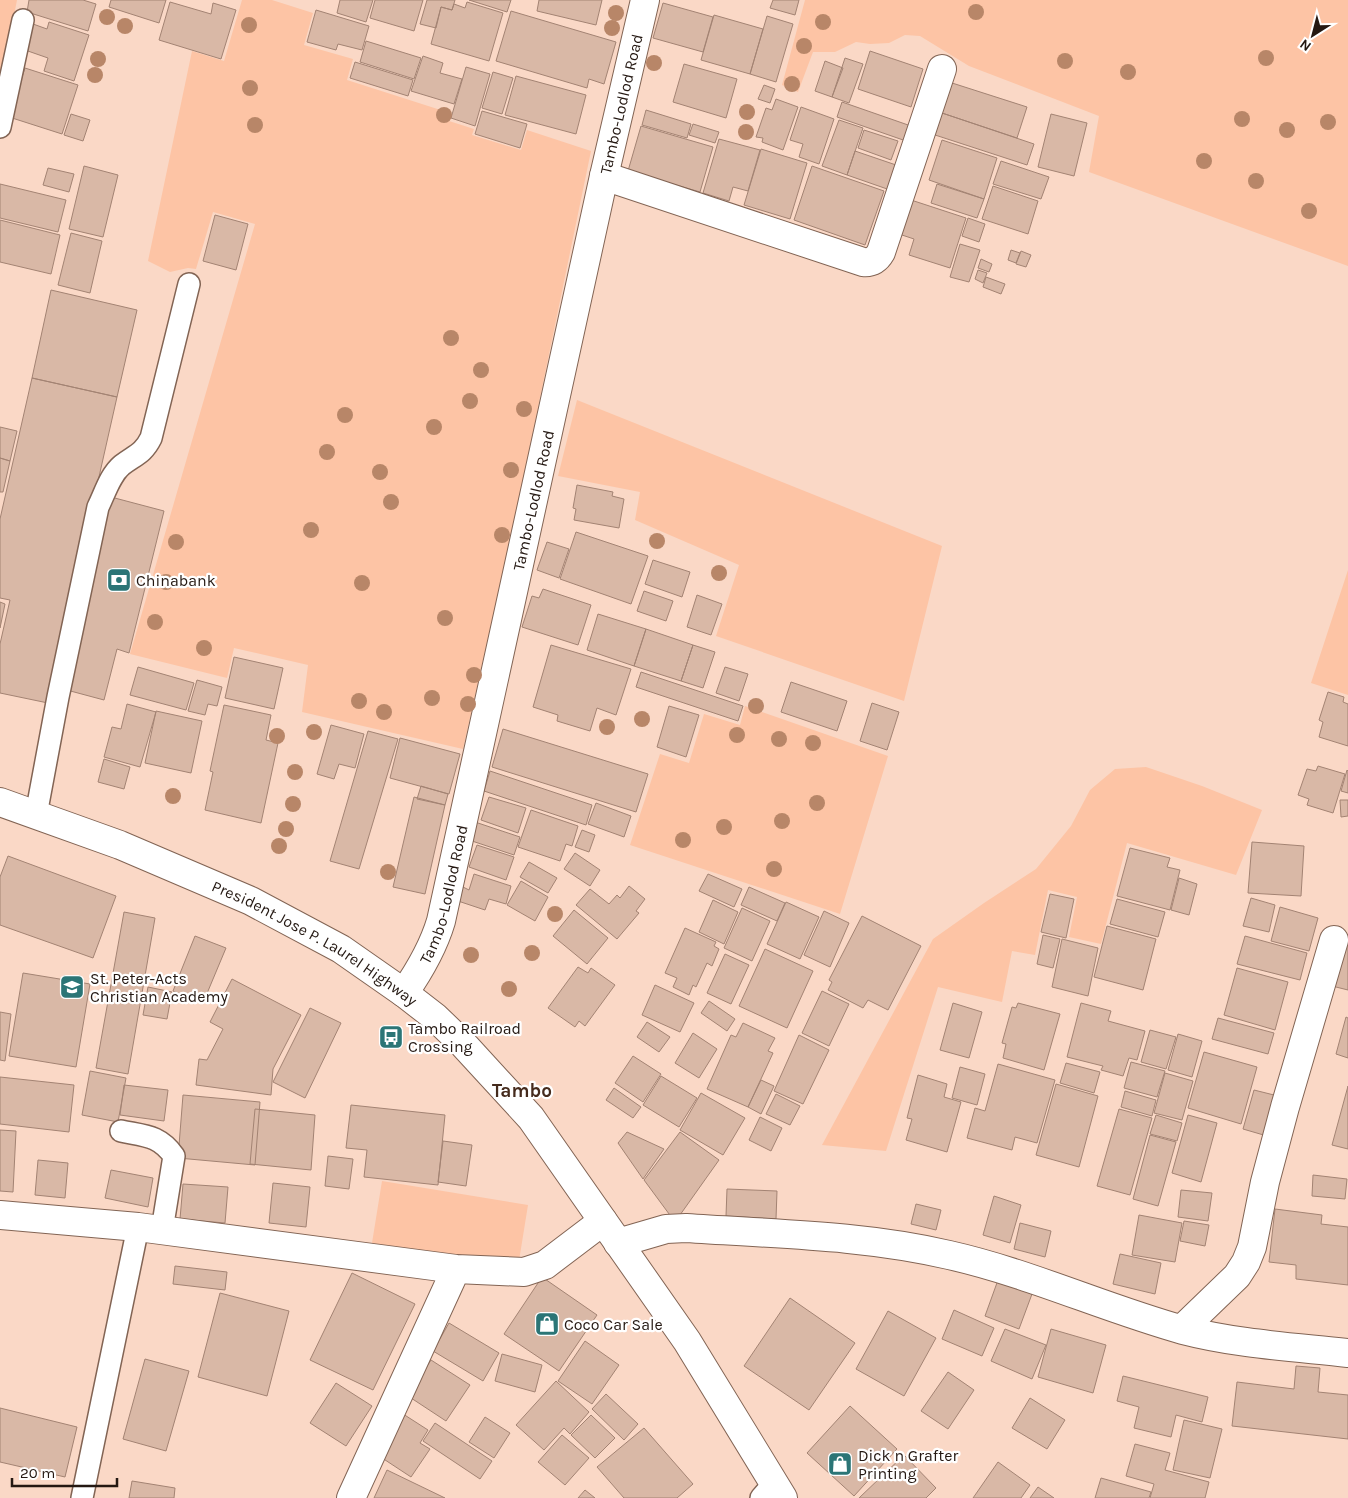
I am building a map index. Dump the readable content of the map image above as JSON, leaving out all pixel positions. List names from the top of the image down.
{
  "streets": {
    "main road": ["Tambo-Lodlod Road", "President Jose P. Laurel Highway"]
  },
  "crossings": [
    ["Tambo-Lodlod Road", "President Jose P. Laurel Highway"]
  ],
  "districts": ["Tambo"],
  "places": {
    "bank": ["Chinabank"],
    "school or university": ["St. Peter-Acts Christian Academy"],
    "bus stop": ["Tambo Railroad Crossing"],
    "shop": ["Coco Car Sale", "Dick n Grafter Printing"]
  },
  "scale_bar": "20 m",
  "north": "bottom left"
}
